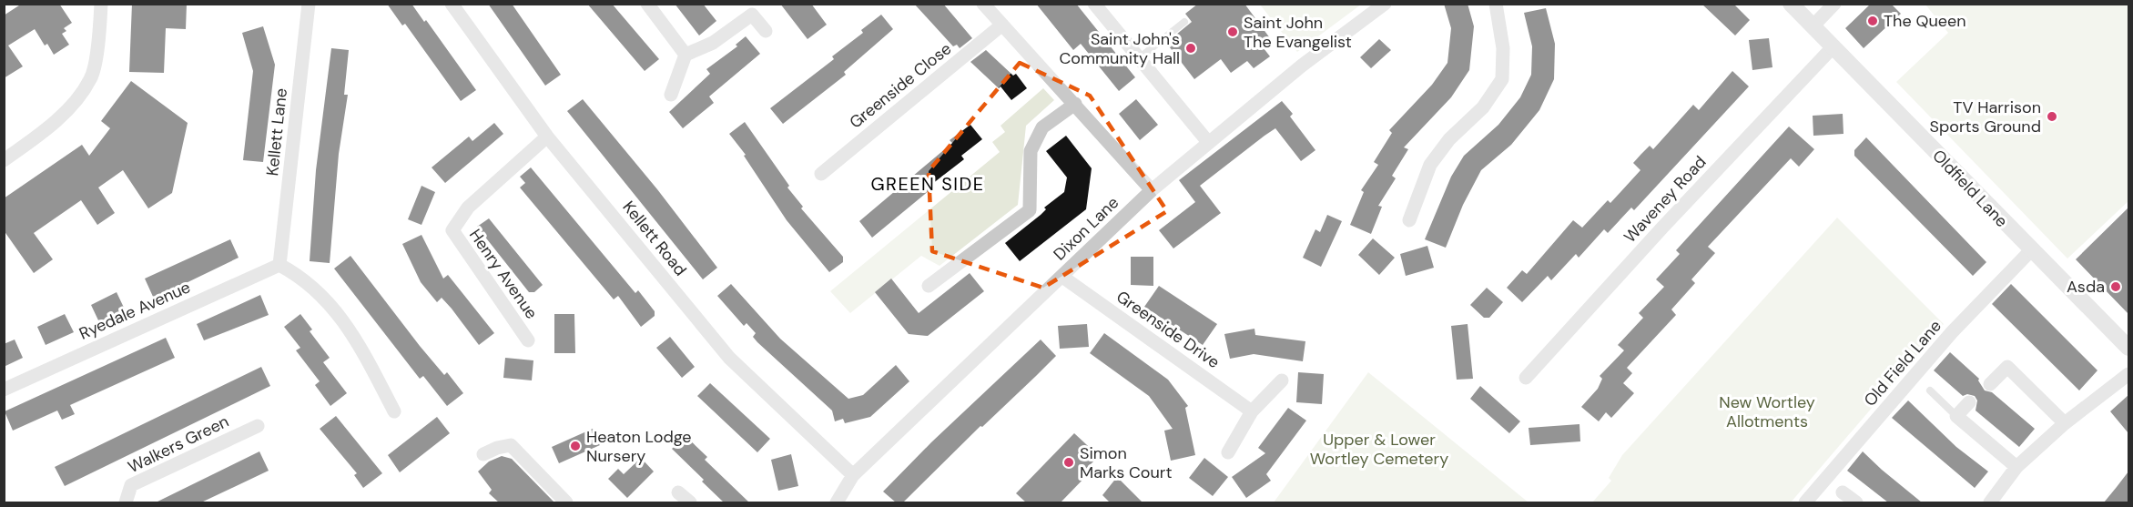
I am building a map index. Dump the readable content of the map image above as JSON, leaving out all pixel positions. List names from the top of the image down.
{
  "streets": {
    "street": [
      "Greenside Close",
      "Kellett Lane",
      "Oldfield Lane",
      "Waveney Road",
      "Dixon Lane",
      "Kellett Road",
      "Henry Avenue",
      "Ryedale Avenue",
      "Greenside Drive",
      "Old Field Lane",
      "Walkers Green"
    ]
  },
  "crossings": [
    ["Kellett Lane", "Ryedale Avenue"],
    ["Oldfield Lane", "Waveney Road"],
    ["Oldfield Lane", "Old Field Lane"],
    ["Dixon Lane", "Kellett Road"],
    ["Dixon Lane", "Greenside Drive"],
    ["Kellett Road", "Henry Avenue"]
  ],
  "districts": ["GREEN SIDE"],
  "parks": ["New Wortley Allotments", "Upper & Lower Wortley Cemetery"],
  "places": [
    "The Queen",
    "Saint John The Evangelist",
    "Saint John's Community Hall",
    "TV Harrison Sports Ground",
    "Asda",
    "Heaton Lodge Nursery",
    "Simon Marks Court"
  ]
}
